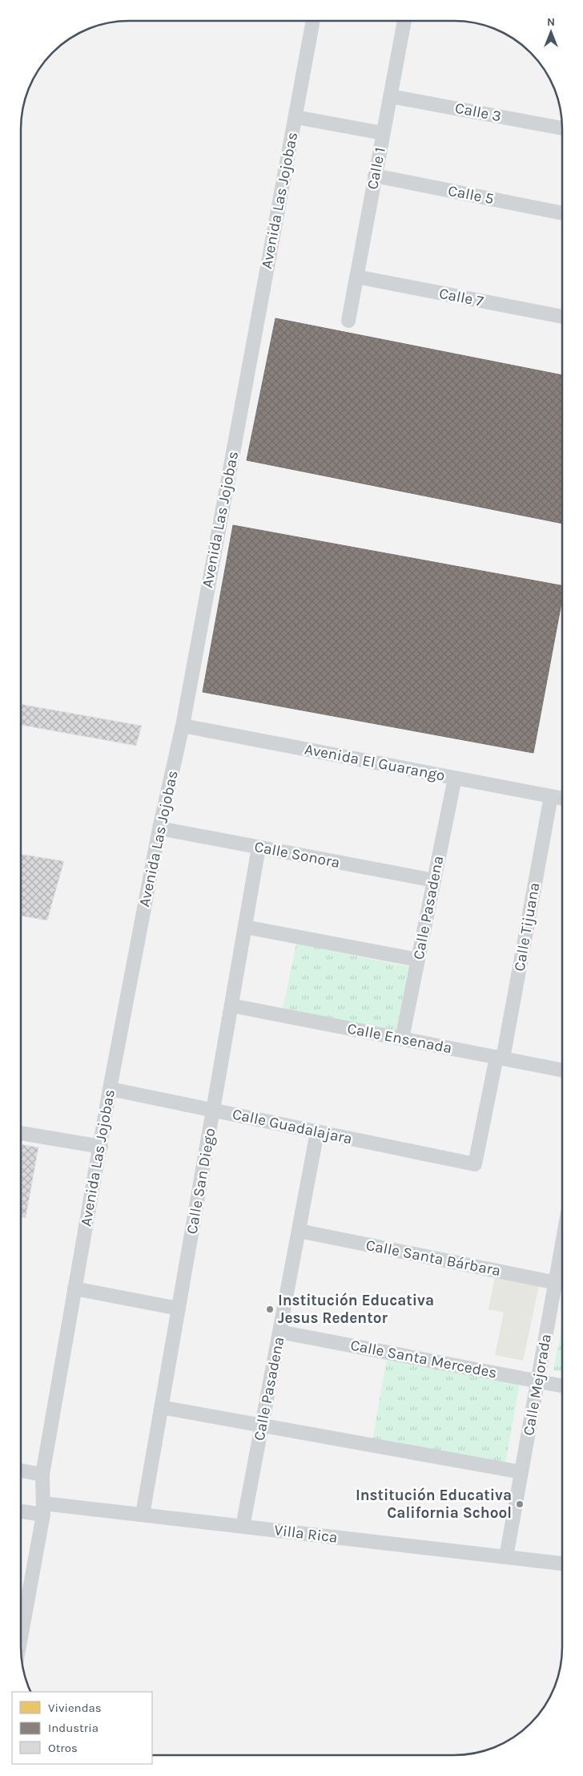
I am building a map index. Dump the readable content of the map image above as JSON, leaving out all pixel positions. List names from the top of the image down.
{
  "streets": {
    "street": [
      "Calle 3",
      "Calle 1",
      "Calle 5",
      "Avenida Las Jojobas",
      "Calle 7",
      "Avenida El Guarango",
      "Calle Sonora",
      "Calle Pasadena",
      "Calle Tijuana",
      "Calle Ensenada",
      "Calle Guadalajara",
      "Calle San Diego",
      "Calle Santa Bárbara",
      "Calle Santa Mercedes",
      "Calle Mejorada",
      "Villa Rica"
    ]
  },
  "crossings": [
    ["Calle 3", "Calle 1"],
    ["Calle 1", "Calle 5"],
    ["Calle 1", "Calle 7"],
    ["Avenida Las Jojobas", "Avenida El Guarango"],
    ["Avenida Las Jojobas", "Calle Sonora"],
    ["Avenida Las Jojobas", "Calle Guadalajara"],
    ["Avenida Las Jojobas", "Villa Rica"],
    ["Avenida El Guarango", "Calle Pasadena"],
    ["Avenida El Guarango", "Calle Tijuana"],
    ["Calle Sonora", "Calle Pasadena"],
    ["Calle Sonora", "Calle San Diego"],
    ["Calle Pasadena", "Calle Ensenada"],
    ["Calle Pasadena", "Calle Guadalajara"],
    ["Calle Pasadena", "Calle Santa Bárbara"],
    ["Calle Pasadena", "Calle Santa Mercedes"],
    ["Calle Pasadena", "Villa Rica"],
    ["Calle Tijuana", "Calle Ensenada"],
    ["Calle Tijuana", "Calle Guadalajara"],
    ["Calle Ensenada", "Calle San Diego"],
    ["Calle Guadalajara", "Calle San Diego"],
    ["Calle San Diego", "Villa Rica"],
    ["Calle Santa Mercedes", "Calle Mejorada"],
    ["Calle Mejorada", "Villa Rica"]
  ],
  "places": ["Institución Educativa Jesus Redentor", "Institución Educativa California School"],
  "legend": ["Viviendas", "Industria", "Otros"],
  "north": "top"
}
